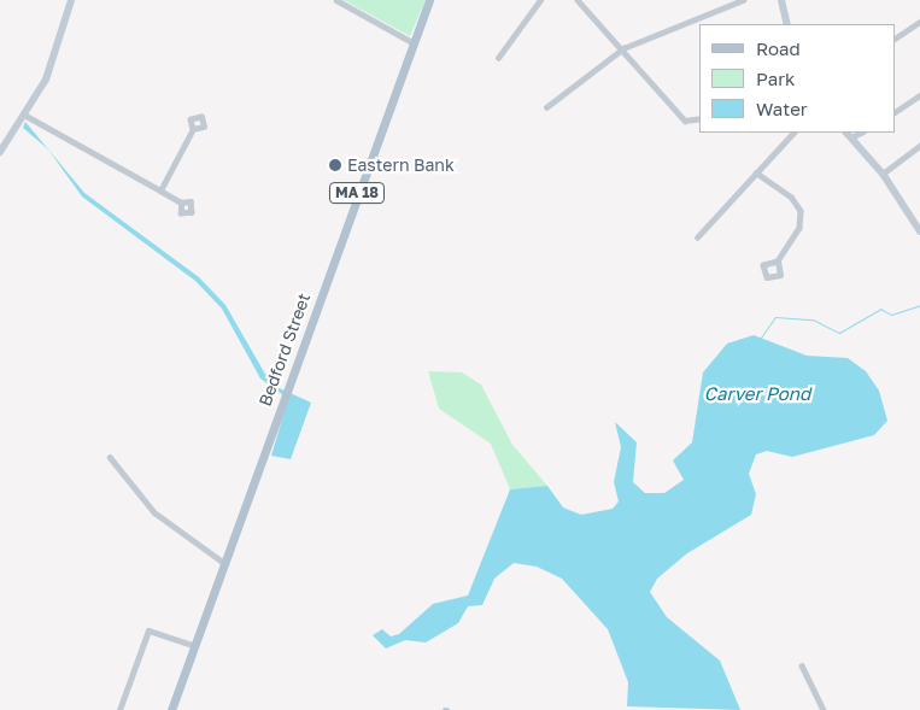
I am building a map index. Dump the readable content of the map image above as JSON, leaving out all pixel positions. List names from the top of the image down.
{
  "streets": {
    "main road": ["MA 18", "Bedford Street"]
  },
  "water": ["Carver Pond"],
  "places": ["Eastern Bank"],
  "legend": ["Road", "Park", "Water"]
}
